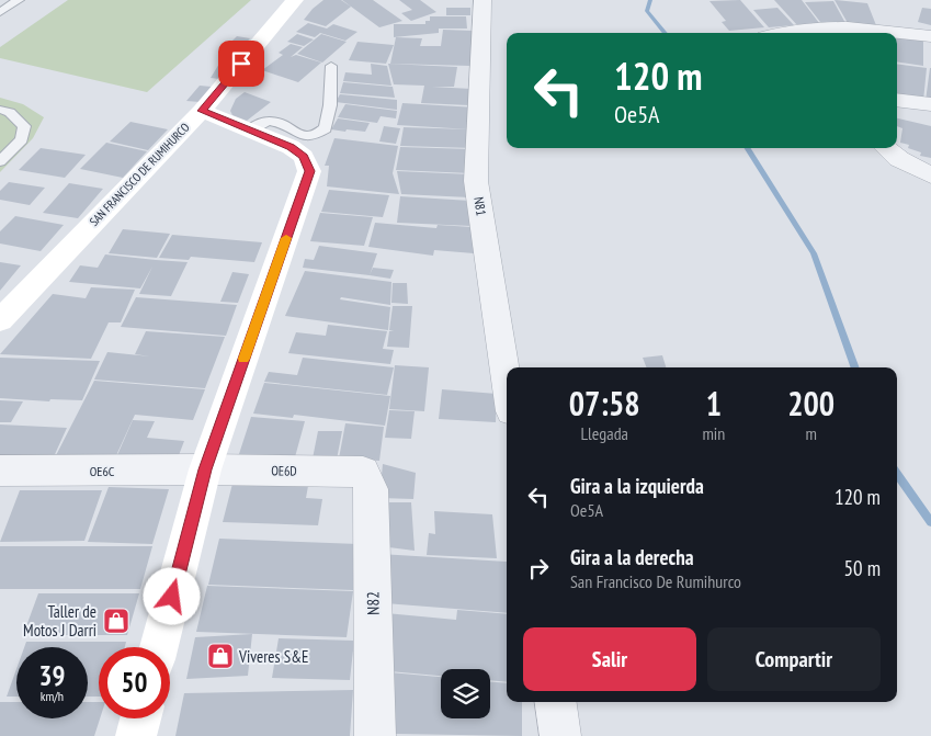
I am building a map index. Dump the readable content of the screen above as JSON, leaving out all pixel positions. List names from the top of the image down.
{
  "streets": {
    "main road": ["SAN FRANCISCO DE RUMIHURCO"],
    "street": [
      "N81",
      "OE6C",
      "OE6D",
      "N82"
    ]
  },
  "crossings": [
    ["OE6C", "OE6D"],
    ["OE6D", "N82"]
  ],
  "places": {
    "shop": ["Taller de Motos J Darri", "Viveres S&E"]
  },
  "page": {
    "turn": ["120 m", "Oe5A"],
    "eta": [
      "07:58",
      "Llegada",
      "1",
      "min",
      "200",
      "m"
    ],
    "list": [
      {
        "name": "Gira a la izquierda",
        "note": "Oe5A",
        "value": "120 m"
      },
      {
        "name": "Gira a la derecha",
        "note": "San Francisco De Rumihurco",
        "value": "50 m"
      }
    ],
    "buttons": ["Salir", "Compartir"],
    "speed": "39 km/h",
    "limit": "50"
  }
}
